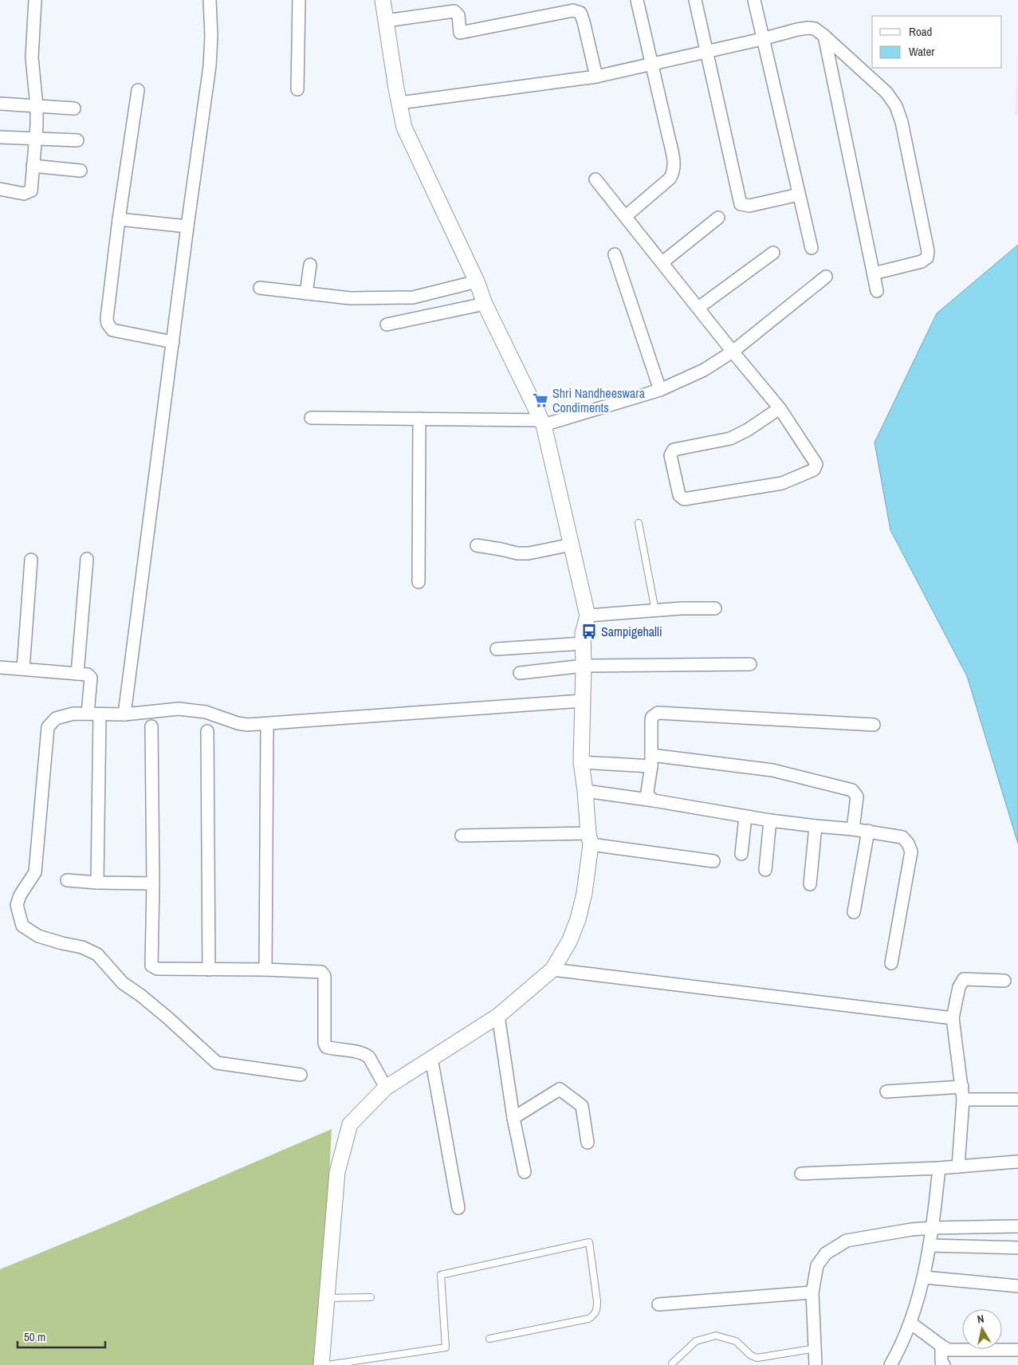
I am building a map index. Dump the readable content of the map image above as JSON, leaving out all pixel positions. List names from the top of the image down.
{
  "places": {
    "supermarket": ["Shri Nandheeswara Condiments"],
    "bus stop": ["Sampigehalli"]
  },
  "legend": ["Road", "Water"],
  "scale_bar": "50 m",
  "north": "top"
}
